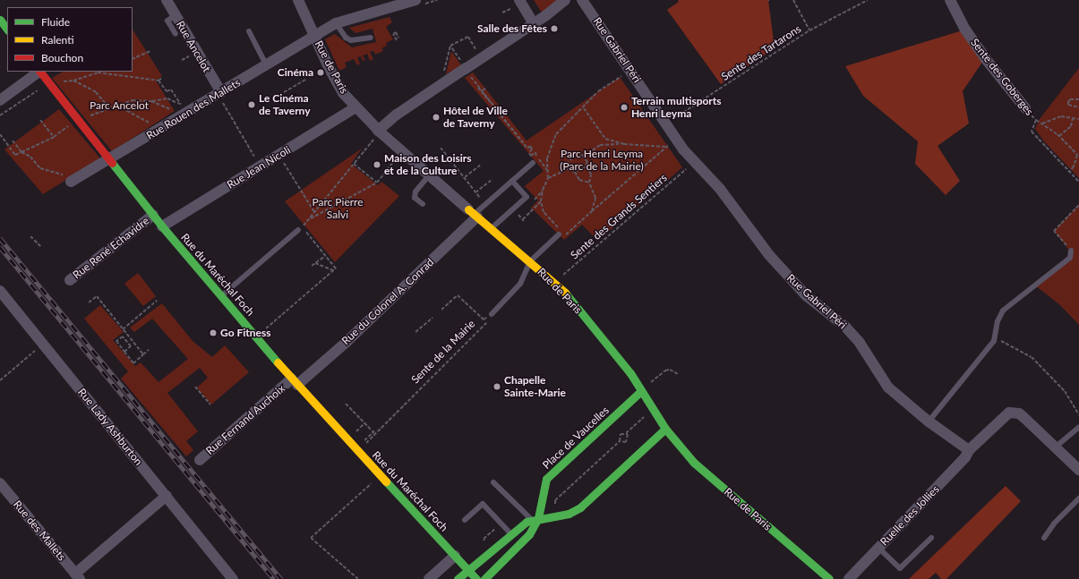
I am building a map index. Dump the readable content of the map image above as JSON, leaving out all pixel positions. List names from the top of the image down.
{
  "streets": {
    "street": [
      "Rue Ancelot",
      "Rue Gabriel Péri",
      "Rue de Paris",
      "Sente des Goberges",
      "Rue Rouen des Mallets",
      "Rue Jean Nicoli",
      "Rue René Echavidre",
      "Rue du Maréchal Foch",
      "Rue du Colonel A. Conrad",
      "Rue Fernand Auchoix",
      "Rue Lady Ashburton",
      "Place de Vaucelles",
      "Ruelle des Jollies",
      "Rue des Mallets"
    ],
    "path": ["Sente des Tartarons", "Sente des Grands Sentiers", "Sente de la Mairie"]
  },
  "crossings": [
    ["Rue Ancelot", "Rue Rouen des Mallets"],
    ["Rue Gabriel Péri", "Sente des Tartarons"],
    ["Rue Gabriel Péri", "Sente des Grands Sentiers"],
    ["Rue Gabriel Péri", "Ruelle des Jollies"],
    ["Rue de Paris", "Rue Rouen des Mallets"],
    ["Rue de Paris", "Rue Jean Nicoli"],
    ["Rue de Paris", "Sente des Grands Sentiers"],
    ["Rue de Paris", "Rue du Colonel A. Conrad"],
    ["Rue de Paris", "Place de Vaucelles"],
    ["Rue Rouen des Mallets", "Rue du Maréchal Foch"],
    ["Rue Jean Nicoli", "Rue du Maréchal Foch"],
    ["Rue René Echavidre", "Rue du Maréchal Foch"],
    ["Rue du Maréchal Foch", "Rue du Colonel A. Conrad"],
    ["Rue du Maréchal Foch", "Sente de la Mairie"],
    ["Rue du Maréchal Foch", "Rue Fernand Auchoix"],
    ["Rue du Colonel A. Conrad", "Rue Fernand Auchoix"]
  ],
  "parks": ["Parc Ancelot", "Parc Henri Leyma (Parc de la Mairie)", "Parc Pierre Salvi"],
  "places": [
    "Salle des Fêtes",
    "Cinéma",
    "Le Cinéma de Taverny",
    "Terrain multisports Henri Leyma",
    "Hôtel de Ville de Taverny",
    "Maison des Loisirs et de la Culture",
    "Go Fitness",
    "Chapelle Sainte-Marie"
  ],
  "legend": ["Fluide", "Ralenti", "Bouchon"]
}
